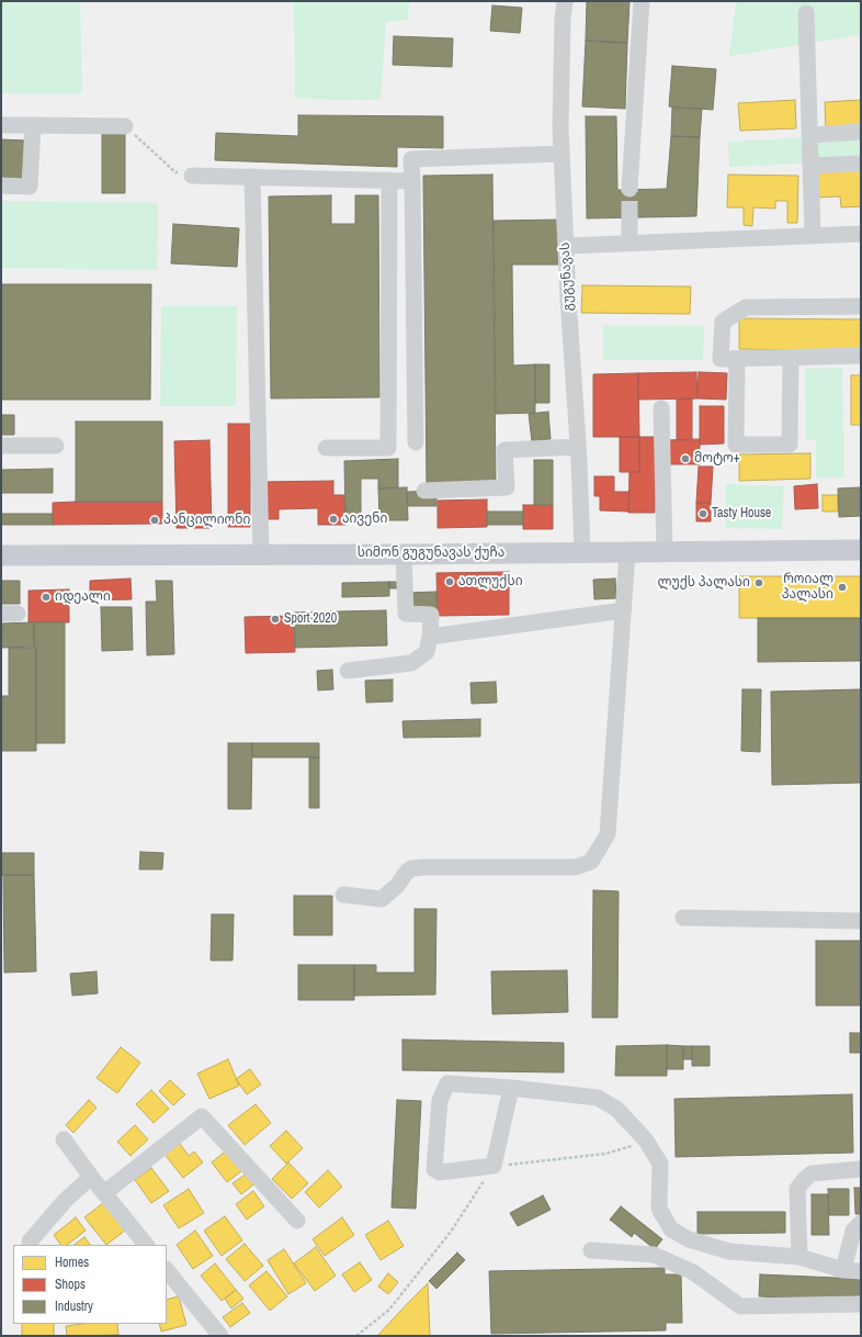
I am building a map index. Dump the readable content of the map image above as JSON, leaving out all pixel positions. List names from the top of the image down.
{
  "streets": {
    "main road": ["სიმონ გუგუნავას ქუჩა"],
    "street": ["გუგუნავას"]
  },
  "crossings": [
    ["გუგუნავას", "სიმონ გუგუნავას ქუჩა"]
  ],
  "places": [
    "მოტო+",
    "Tasty House",
    "აივენი",
    "პანცილიონი",
    "ათლუქსი",
    "ლუქს პალასი",
    "როიალ პალასი",
    "იდეალი",
    "Sport 2020"
  ],
  "legend": ["Homes", "Shops", "Industry"]
}
